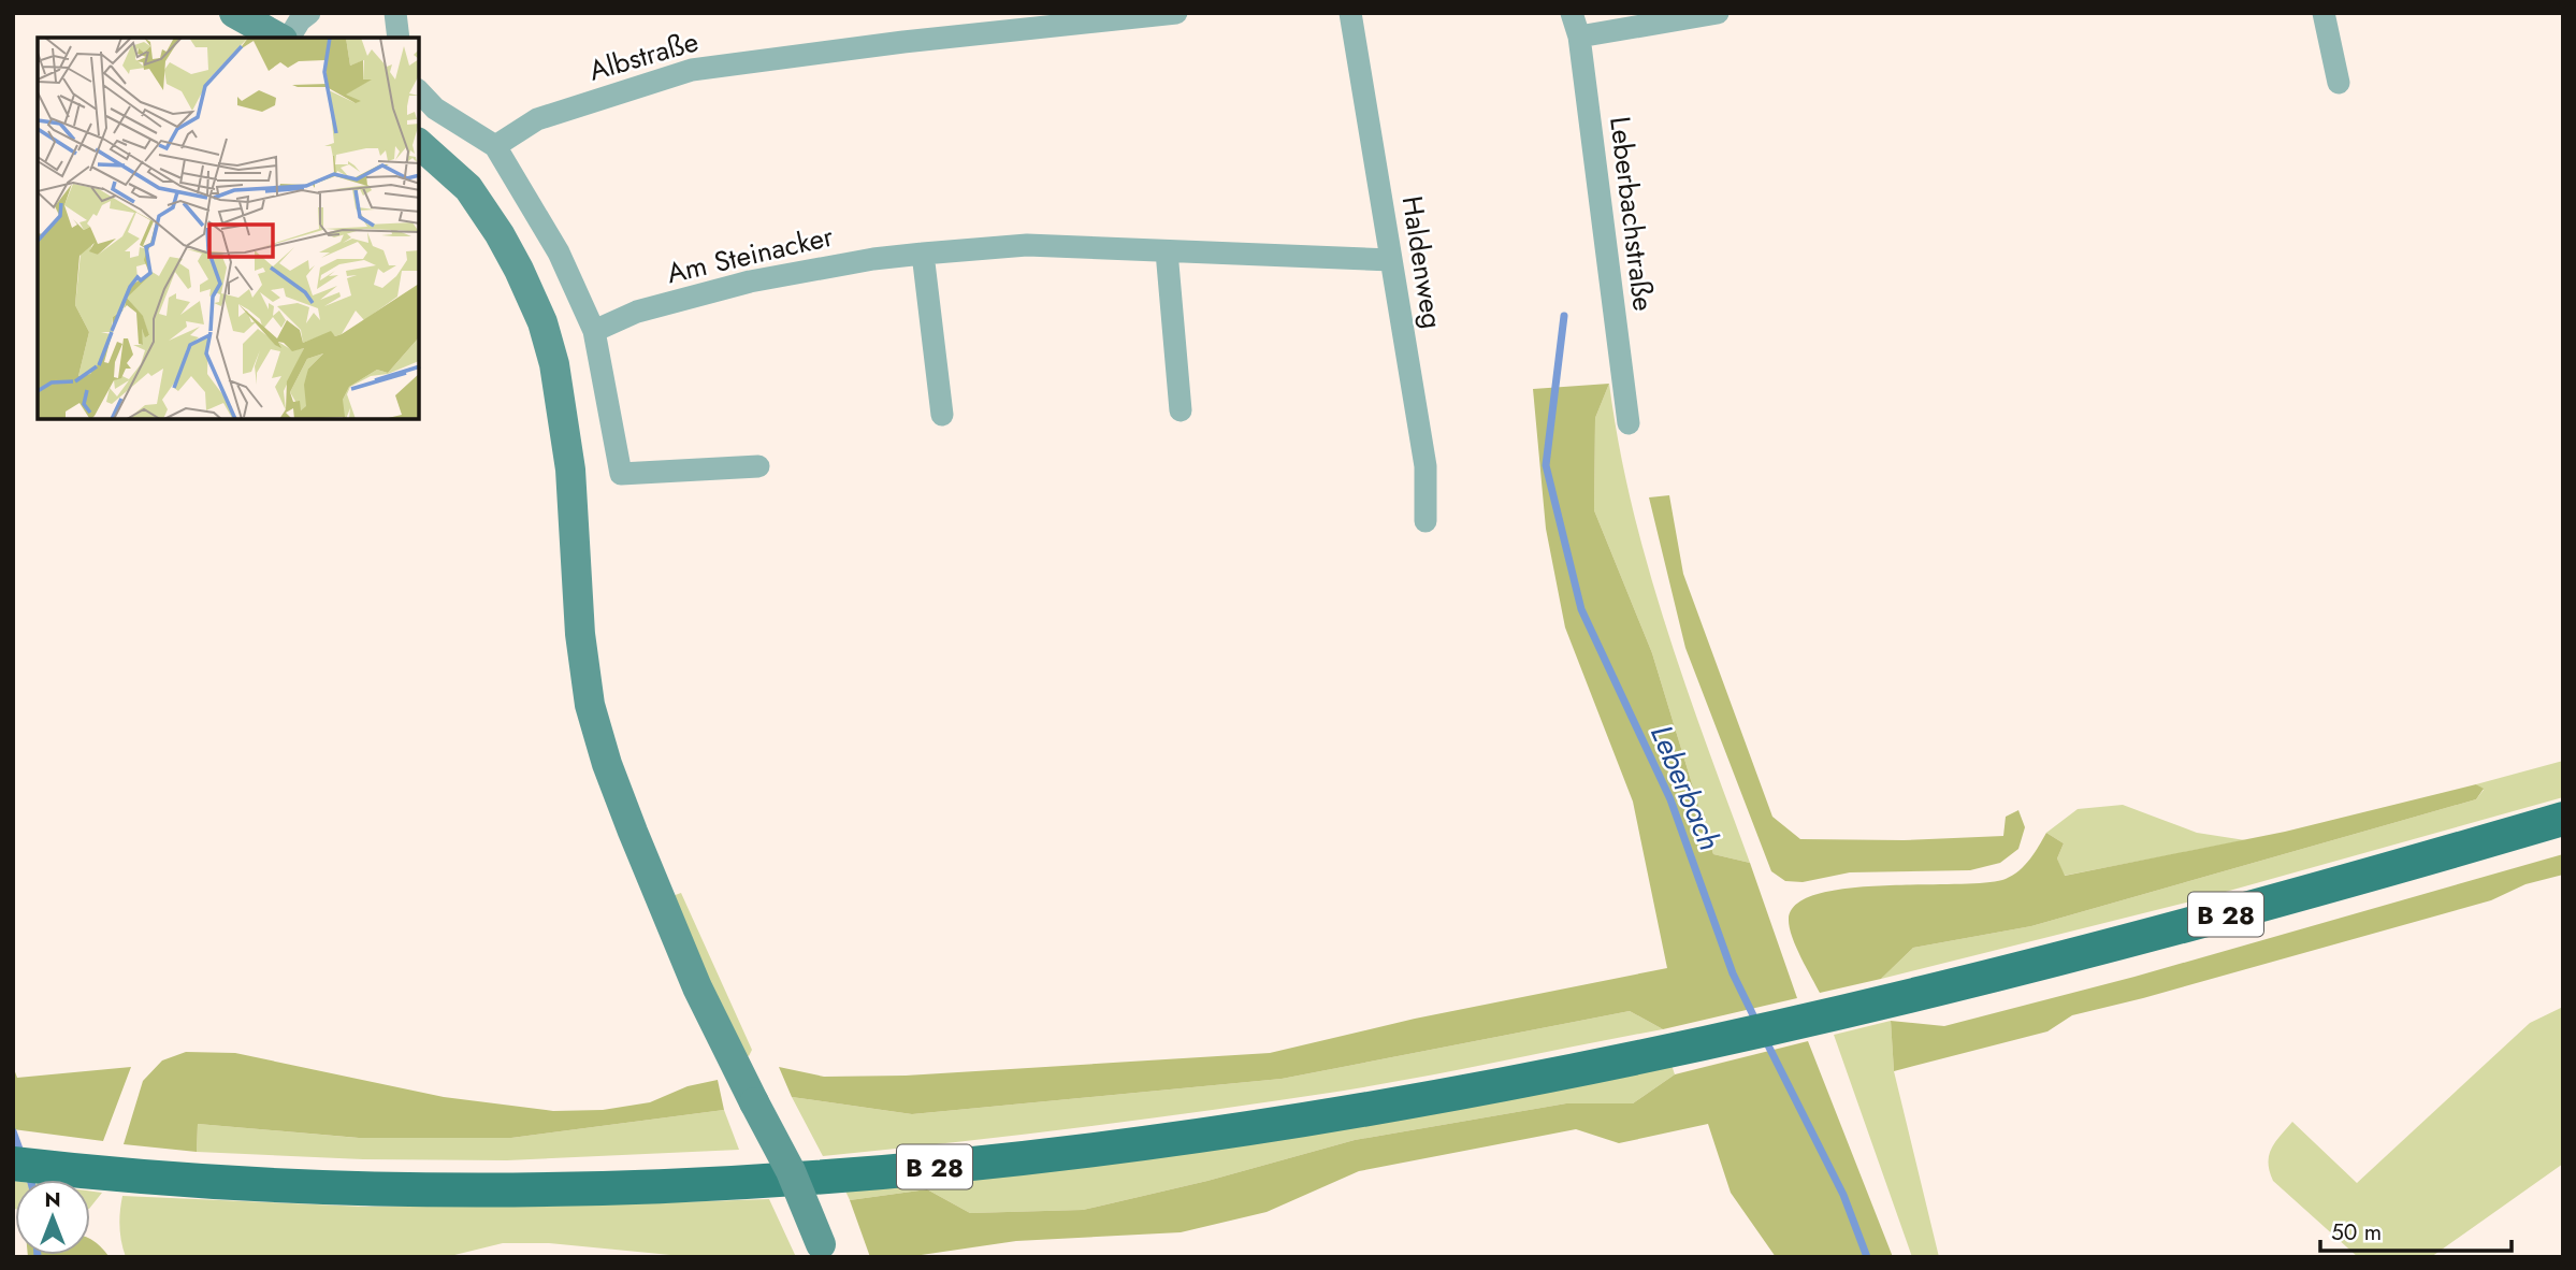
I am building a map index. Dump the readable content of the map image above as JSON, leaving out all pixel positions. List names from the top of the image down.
{
  "streets": {
    "main road": ["B 28"],
    "street": [
      "Albstraße",
      "Leberbachstraße",
      "Am Steinacker",
      "Haldenweg"
    ]
  },
  "crossings": [
    ["Am Steinacker", "Haldenweg"]
  ],
  "water": ["Leberbach"],
  "scale_bar": "50 m",
  "north": "top"
}
